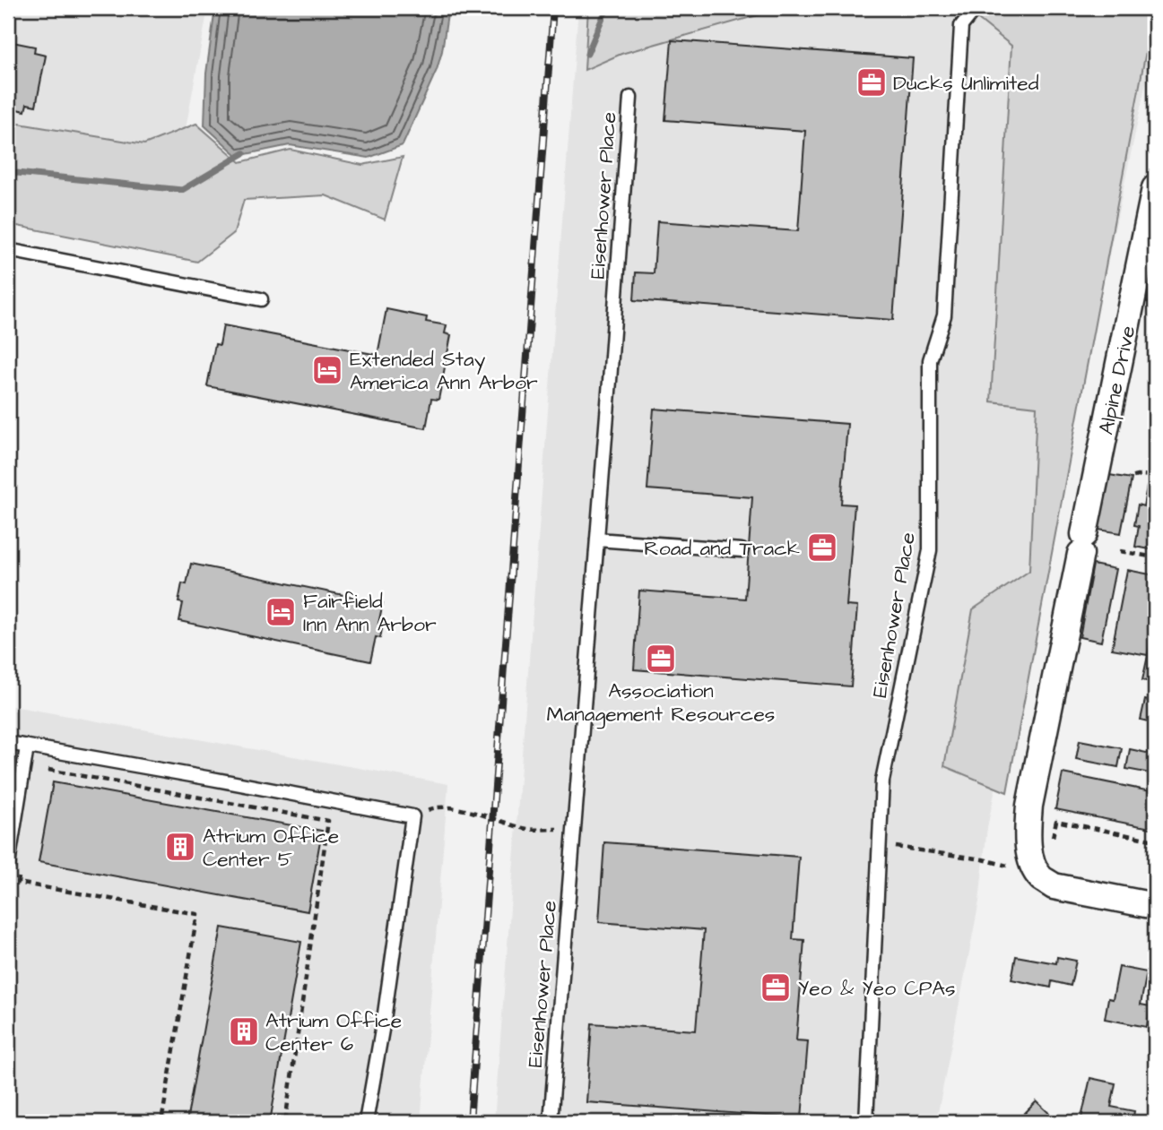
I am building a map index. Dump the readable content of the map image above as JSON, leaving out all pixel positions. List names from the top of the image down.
{
  "streets": {
    "street": ["Alpine Drive"],
    "lane": ["Eisenhower Place"]
  },
  "places": {
    "office": [
      "Ducks Unlimited",
      "Road and Track",
      "Association Management Resources",
      "Yeo & Yeo CPAs"
    ],
    "hotel": ["Extended Stay America Ann Arbor", "Fairfield Inn Ann Arbor"],
    "building": ["Atrium Office Center 5", "Atrium Office Center 6"]
  }
}
